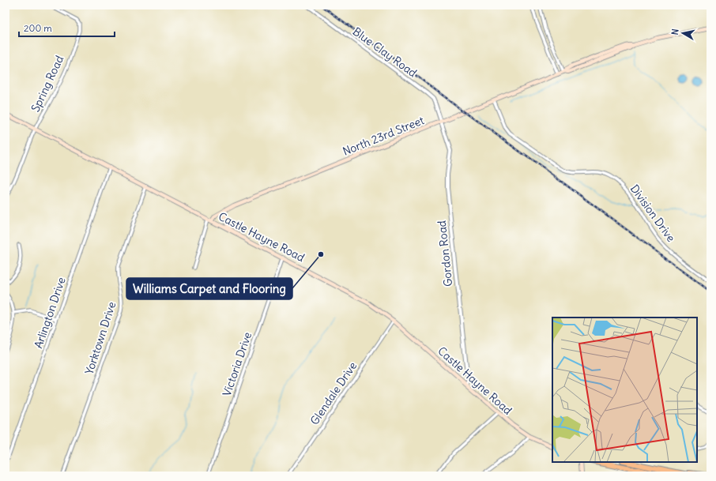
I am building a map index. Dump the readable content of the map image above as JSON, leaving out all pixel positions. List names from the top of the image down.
{
  "streets": {
    "main road": ["North 23rd Street", "Castle Hayne Road"],
    "street": [
      "Blue Clay Road",
      "Spring Road",
      "Division Drive",
      "Gordon Road",
      "Arlington Drive",
      "Yorktown Drive",
      "Victoria Drive",
      "Glendale Drive"
    ]
  },
  "crossings": [
    ["Blue Clay Road", "North 23rd Street"],
    ["Blue Clay Road", "Gordon Road"],
    ["Spring Road", "Castle Hayne Road"],
    ["North 23rd Street", "Division Drive"],
    ["North 23rd Street", "Castle Hayne Road"],
    ["North 23rd Street", "Gordon Road"],
    ["Castle Hayne Road", "Gordon Road"],
    ["Castle Hayne Road", "Arlington Drive"],
    ["Castle Hayne Road", "Yorktown Drive"],
    ["Castle Hayne Road", "Victoria Drive"],
    ["Castle Hayne Road", "Glendale Drive"]
  ],
  "places": ["Williams Carpet and Flooring"],
  "scale_bar": "200 m",
  "north": "left"
}
